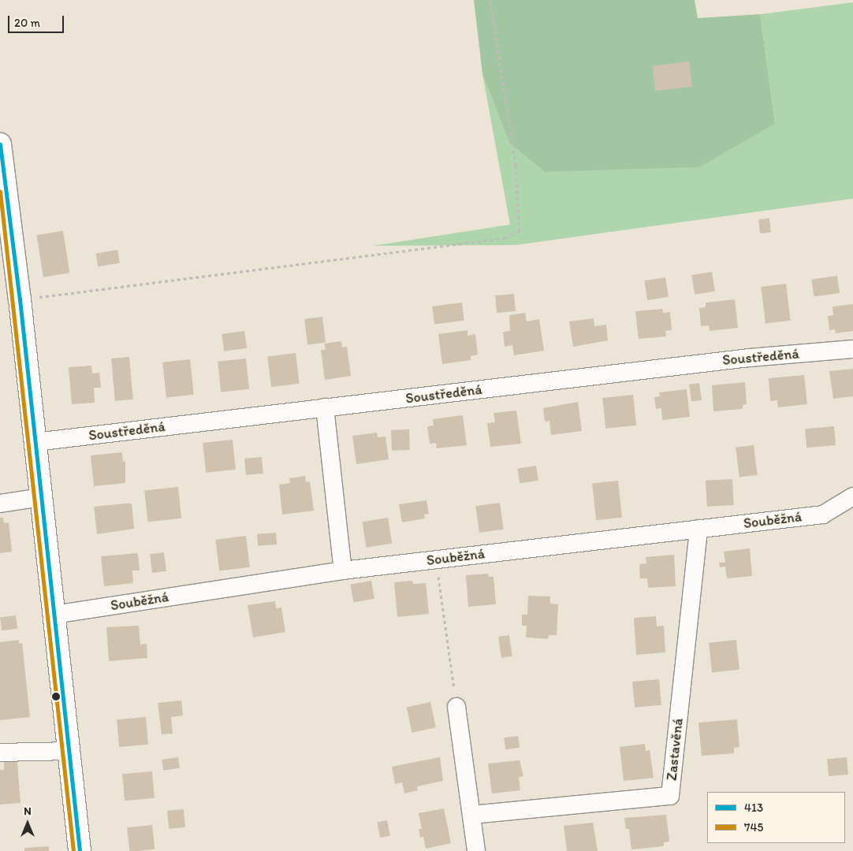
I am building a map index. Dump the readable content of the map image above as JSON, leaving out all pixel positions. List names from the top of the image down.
{
  "streets": {
    "street": ["Soustředěná", "Souběžná", "Zastavěná"]
  },
  "crossings": [
    ["Souběžná", "Zastavěná"]
  ],
  "lines": ["transit line 413", "transit line 745"],
  "legend": ["413", "745"],
  "scale_bar": "20 m",
  "north": "top"
}
